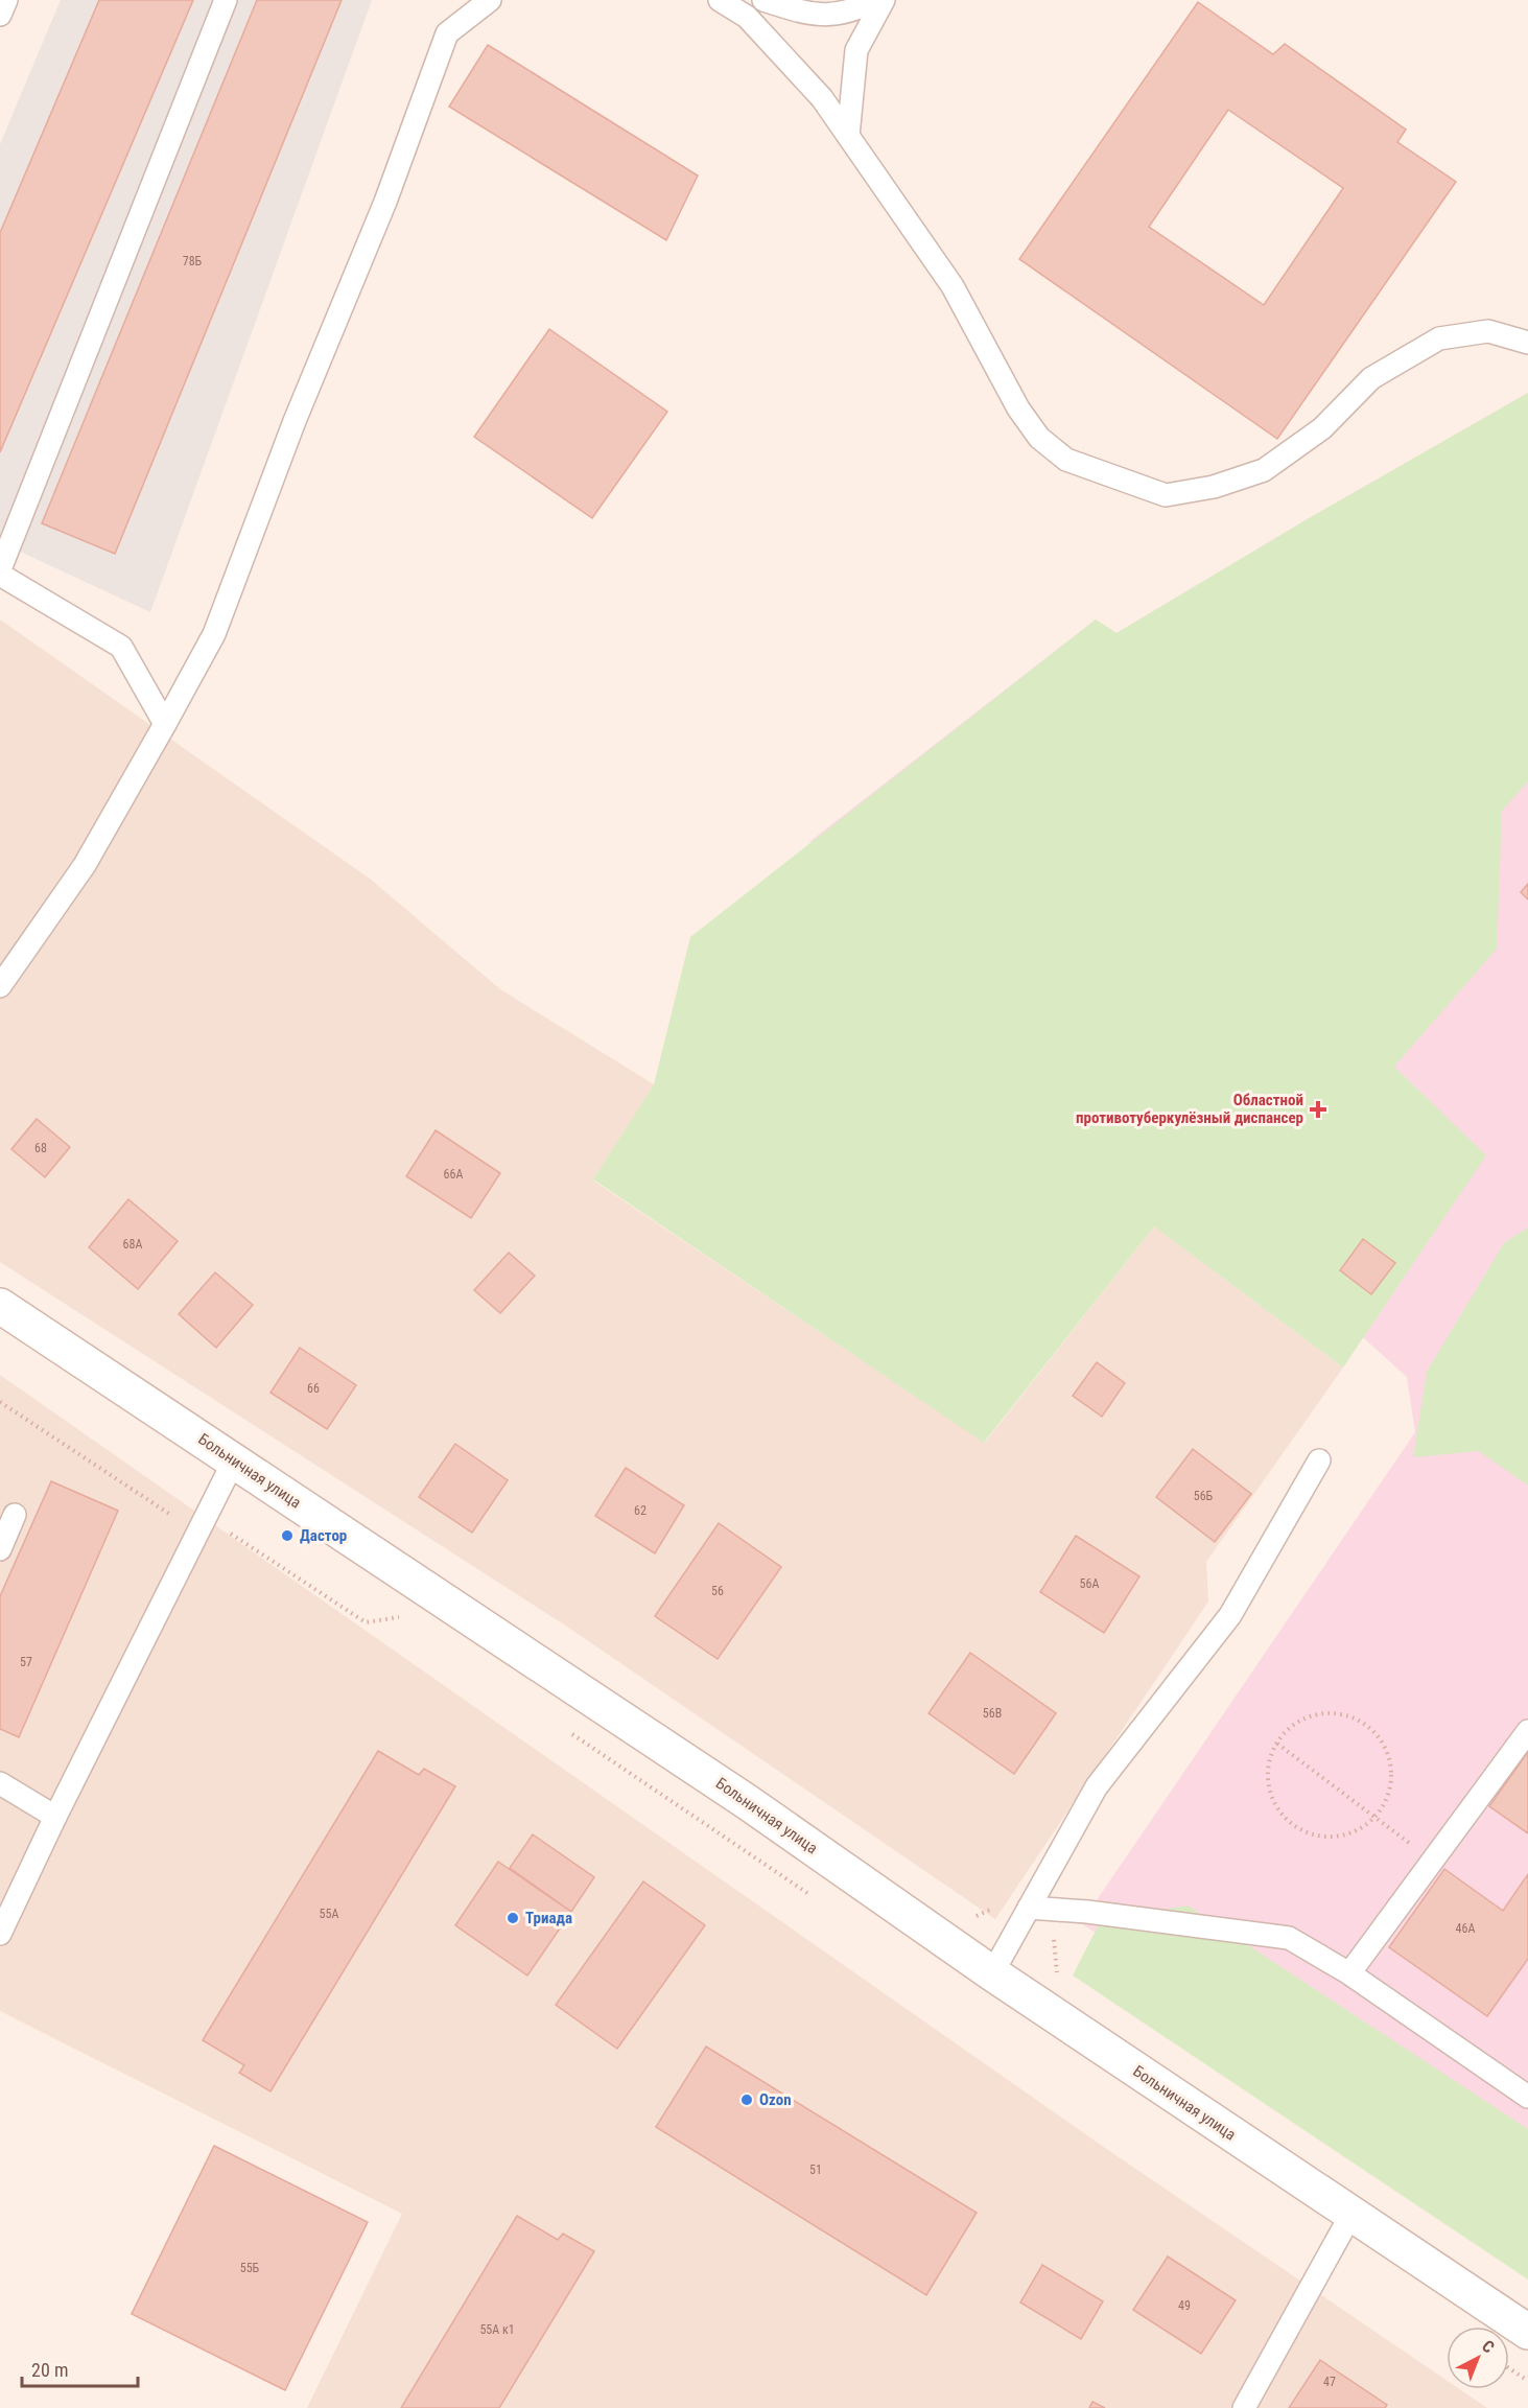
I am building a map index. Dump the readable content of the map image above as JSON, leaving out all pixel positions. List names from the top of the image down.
{
  "streets": {
    "street": ["Больничная улица"]
  },
  "places": {
    "health": ["Областной противотуберкулёзный диспансер"],
    "other": ["Дастор", "Триада", "Ozon"]
  },
  "house_numbers": [
    "78Б",
    "68",
    "66А",
    "68А",
    "66",
    "56Б",
    "62",
    "56А",
    "56",
    "57",
    "56В",
    "55А",
    "46А",
    "51",
    "55Б",
    "49",
    "55А к1",
    "47"
  ],
  "scale_bar": "20 m",
  "north": "top right"
}
